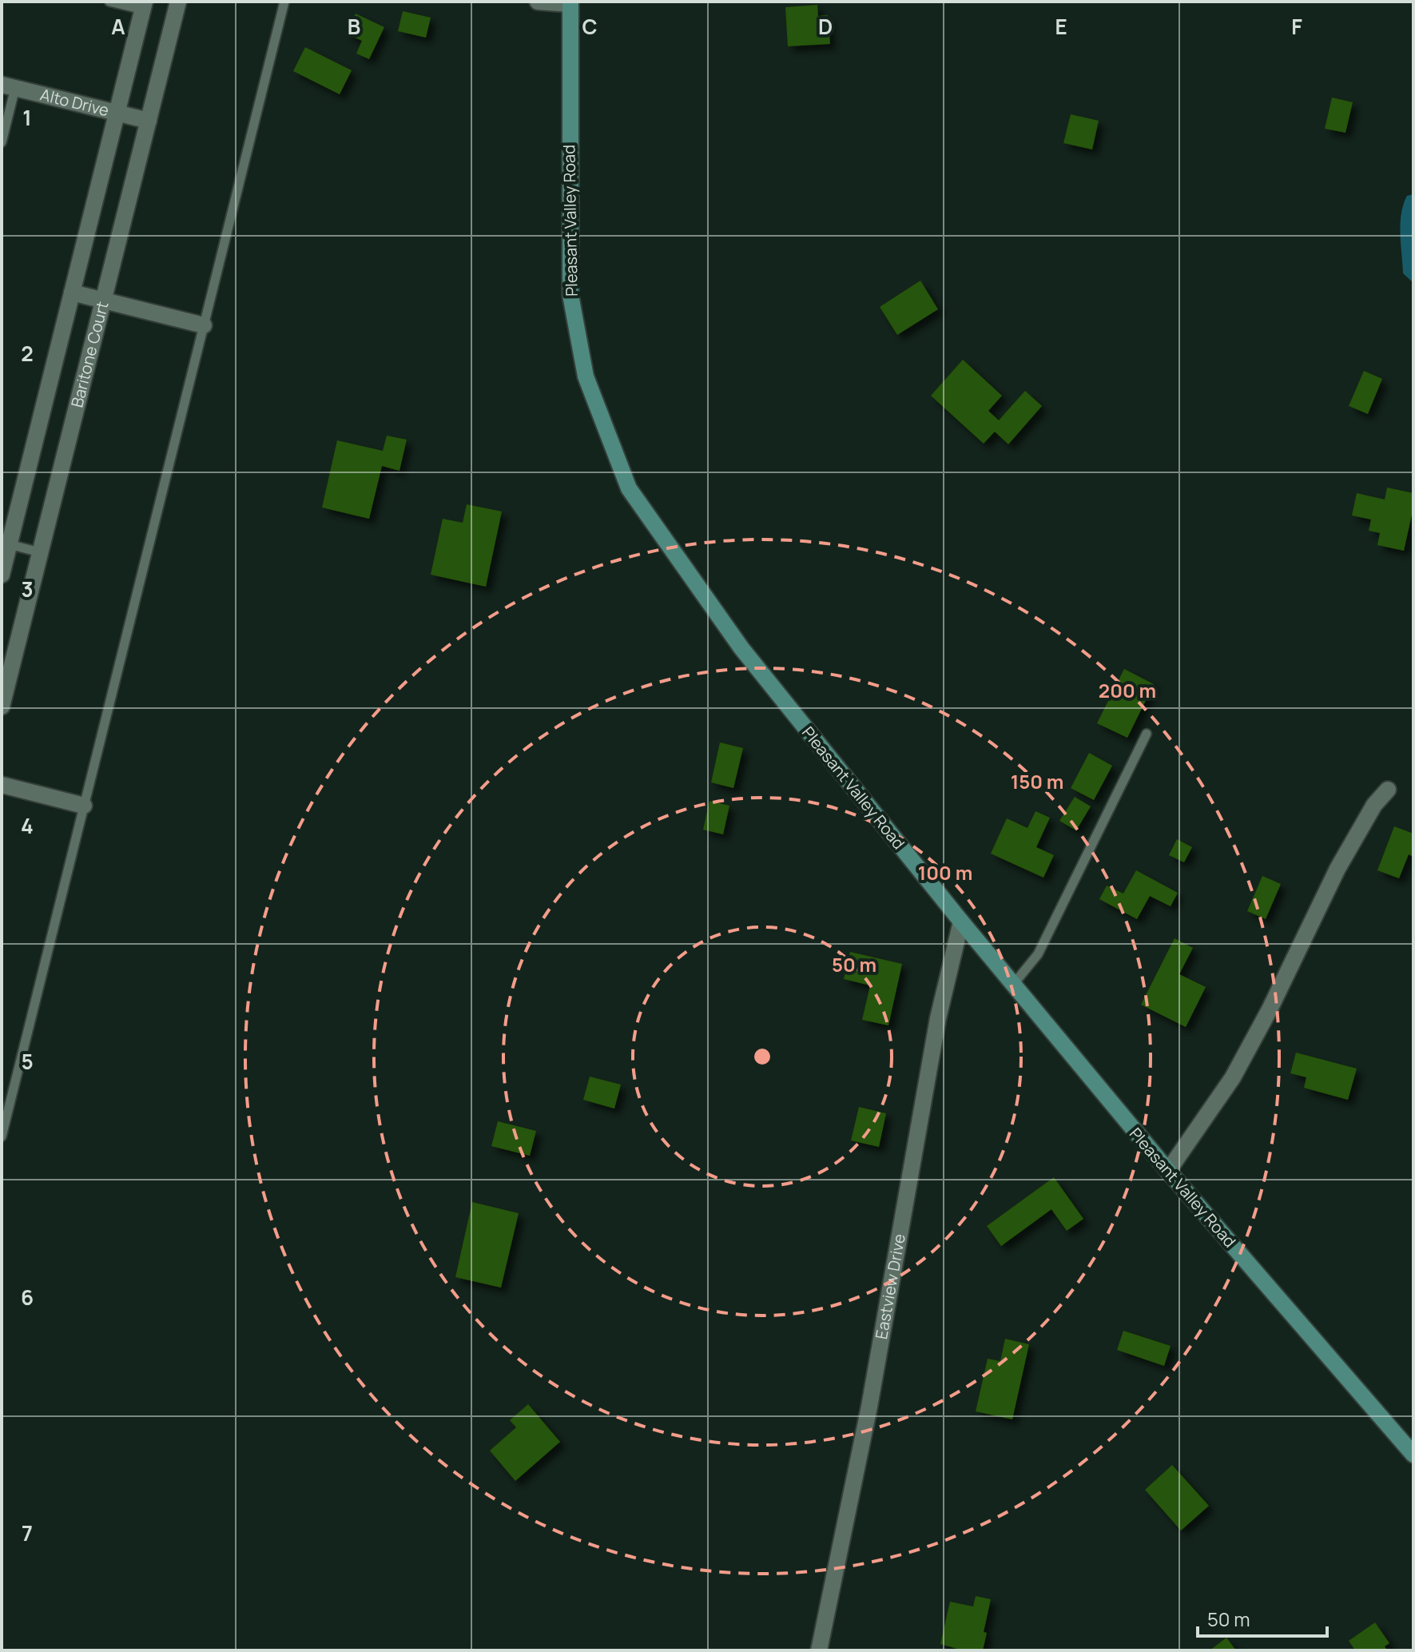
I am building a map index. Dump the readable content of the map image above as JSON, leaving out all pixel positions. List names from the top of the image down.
{
  "streets": {
    "street": [
      "Alto Drive",
      "Pleasant Valley Road",
      "Baritone Court",
      "Eastview Drive"
    ]
  },
  "crossings": [
    ["Alto Drive", "Baritone Court"],
    ["Pleasant Valley Road", "Eastview Drive"]
  ],
  "scale_bar": "50 m",
  "grid": {
    "columns": [
      "A",
      "B",
      "C",
      "D",
      "E",
      "F"
    ],
    "rows": [
      "1",
      "2",
      "3",
      "4",
      "5",
      "6",
      "7"
    ]
  },
  "rings": [
    "200 m",
    "150 m",
    "100 m",
    "50 m"
  ]
}
